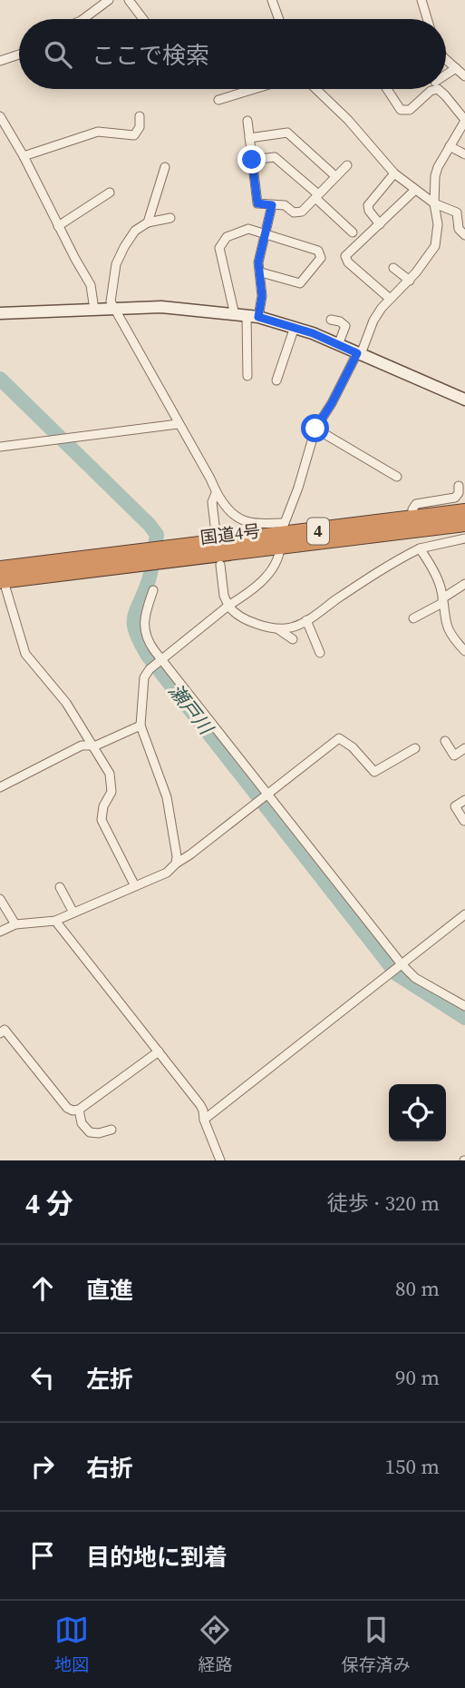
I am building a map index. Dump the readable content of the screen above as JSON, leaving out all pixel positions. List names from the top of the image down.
{
  "streets": {
    "highway": ["4", "国道4号"]
  },
  "water": ["瀬戸川"],
  "page": {
    "search": "ここで検索",
    "heading": ["4 分", "徒歩 · 320 m"],
    "list": [
      ["直進", "80 m"],
      ["左折", "90 m"],
      ["右折", "150 m"],
      "目的地に到着"
    ],
    "nav": ["地図", "経路", "保存済み"]
  }
}
